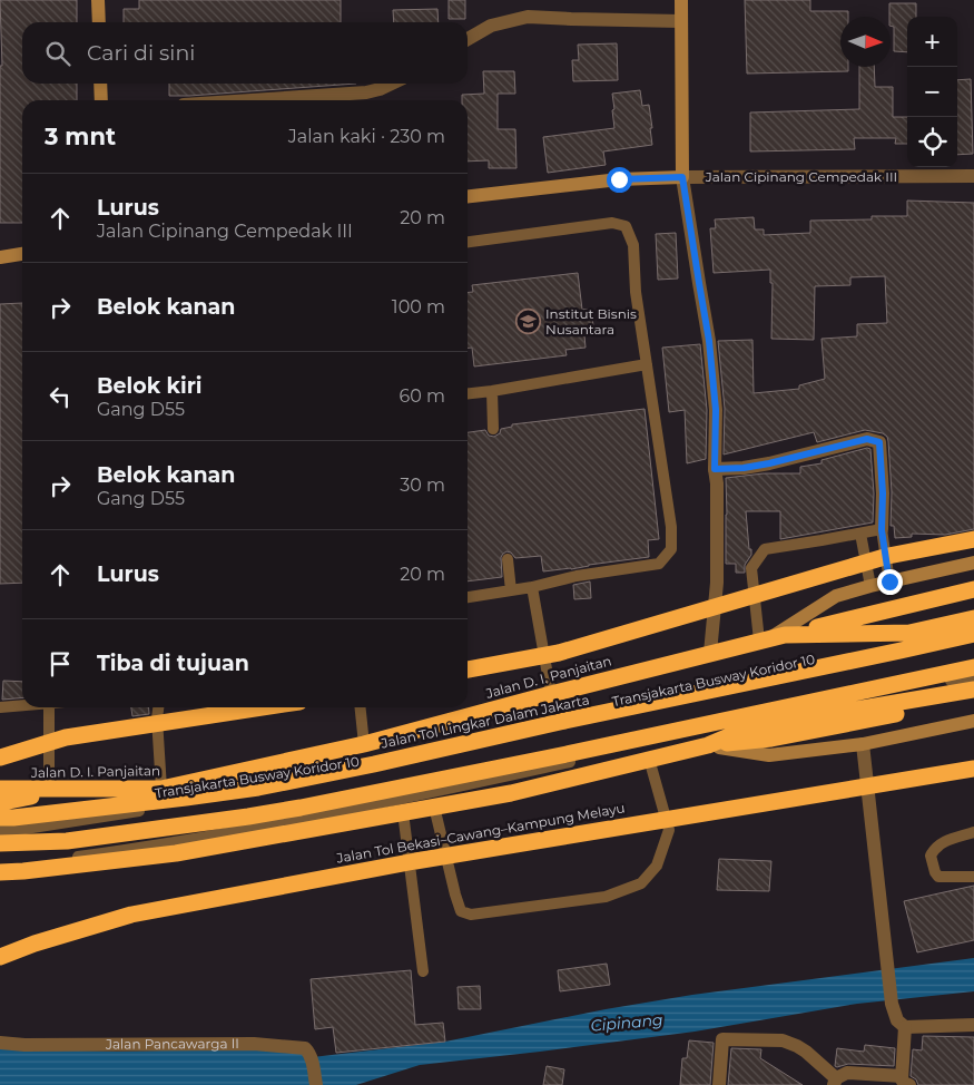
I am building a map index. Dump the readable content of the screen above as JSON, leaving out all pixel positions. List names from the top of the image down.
{
  "streets": {
    "highway": ["Jalan D. I. Panjaitan", "Jalan Tol Lingkar Dalam Jakarta", "Jalan Tol Bekasi–Cawang–Kampung Melayu"],
    "street": ["Jalan Cipinang Cempedak III", "Jalan Pancawarga II"],
    "lane": ["Transjakarta Busway Koridor 10"]
  },
  "water": ["Cipinang"],
  "places": {
    "school or university": ["Institut Bisnis Nusantara"]
  },
  "north": "right",
  "page": {
    "map_buttons": ["+", "−"],
    "search": "Cari di sini",
    "heading": ["3 mnt", "Jalan kaki · 230 m"],
    "list": [
      ["Lurus", "Jalan Cipinang Cempedak III", "20 m"],
      ["Belok kanan", "100 m"],
      ["Belok kiri", "Gang D55", "60 m"],
      ["Belok kanan", "Gang D55", "30 m"],
      ["Lurus", "20 m"],
      "Tiba di tujuan"
    ]
  }
}
